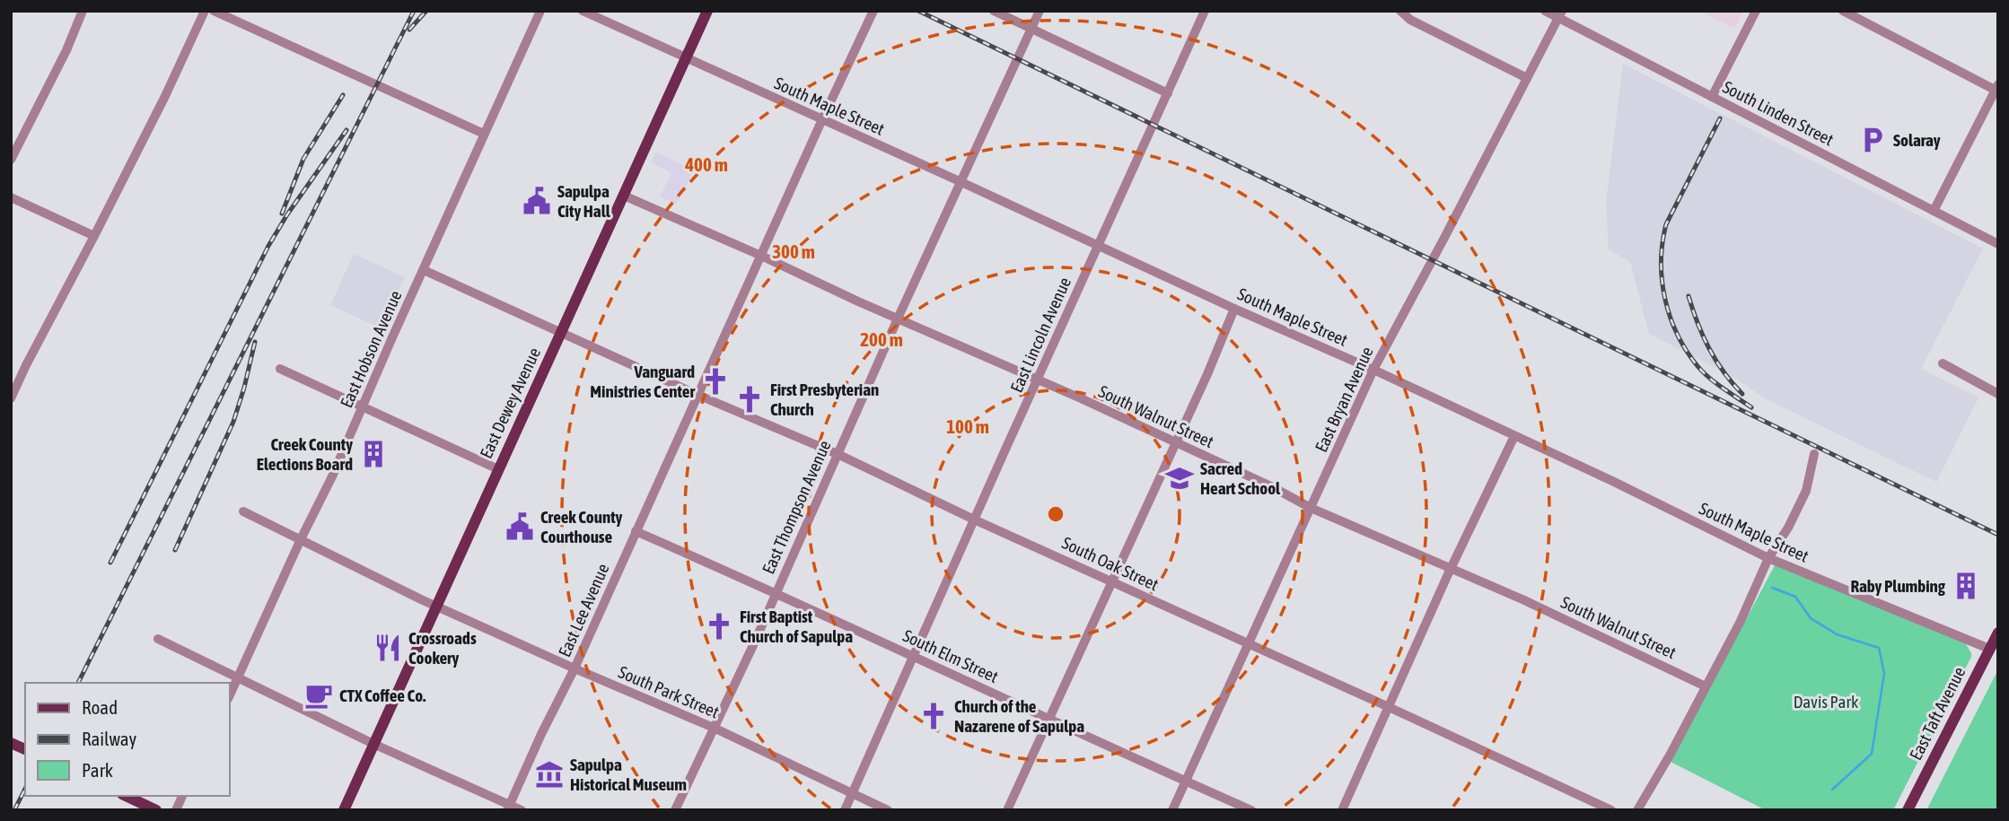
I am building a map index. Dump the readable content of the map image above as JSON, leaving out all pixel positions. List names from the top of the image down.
{
  "streets": {
    "main road": ["East Dewey Avenue", "East Taft Avenue"],
    "street": [
      "South Maple Street",
      "South Linden Street",
      "East Lincoln Avenue",
      "East Hobson Avenue",
      "East Bryan Avenue",
      "South Walnut Street",
      "East Thompson Avenue",
      "South Oak Street",
      "East Lee Avenue",
      "South Elm Street",
      "South Park Street"
    ]
  },
  "crossings": [
    ["South Maple Street", "East Lincoln Avenue"],
    ["South Maple Street", "East Bryan Avenue"],
    ["South Maple Street", "East Dewey Avenue"],
    ["South Maple Street", "East Thompson Avenue"],
    ["South Maple Street", "East Lee Avenue"],
    ["South Maple Street", "East Taft Avenue"],
    ["South Linden Street", "East Bryan Avenue"],
    ["East Lincoln Avenue", "South Walnut Street"],
    ["East Lincoln Avenue", "South Oak Street"],
    ["East Lincoln Avenue", "South Elm Street"],
    ["East Lincoln Avenue", "South Park Street"],
    ["East Hobson Avenue", "South Oak Street"],
    ["East Hobson Avenue", "South Park Street"],
    ["East Bryan Avenue", "South Walnut Street"],
    ["East Bryan Avenue", "South Oak Street"],
    ["East Bryan Avenue", "South Elm Street"],
    ["East Dewey Avenue", "South Walnut Street"],
    ["East Dewey Avenue", "South Oak Street"],
    ["East Dewey Avenue", "South Park Street"],
    ["South Walnut Street", "East Thompson Avenue"],
    ["South Walnut Street", "East Lee Avenue"],
    ["East Thompson Avenue", "South Oak Street"],
    ["East Thompson Avenue", "South Elm Street"],
    ["East Thompson Avenue", "South Park Street"],
    ["South Oak Street", "East Lee Avenue"],
    ["East Lee Avenue", "South Elm Street"],
    ["East Lee Avenue", "South Park Street"]
  ],
  "parks": ["Davis Park"],
  "places": {
    "parking": ["Solaray"],
    "public building": ["Sapulpa City Hall", "Creek County Courthouse"],
    "church": [
      "Vanguard Ministries Center",
      "First Presbyterian Church",
      "First Baptist Church of Sapulpa",
      "Church of the Nazarene of Sapulpa"
    ],
    "building": ["Creek County Elections Board", "Raby Plumbing"],
    "school or university": ["Sacred Heart School"],
    "restaurant": ["Crossroads Cookery"],
    "cafe": ["CTX Coffee Co."],
    "museum": ["Sapulpa Historical Museum"]
  },
  "legend": ["Road", "Railway", "Park"],
  "rings": [
    "400 m",
    "300 m",
    "200 m",
    "100 m"
  ]
}
